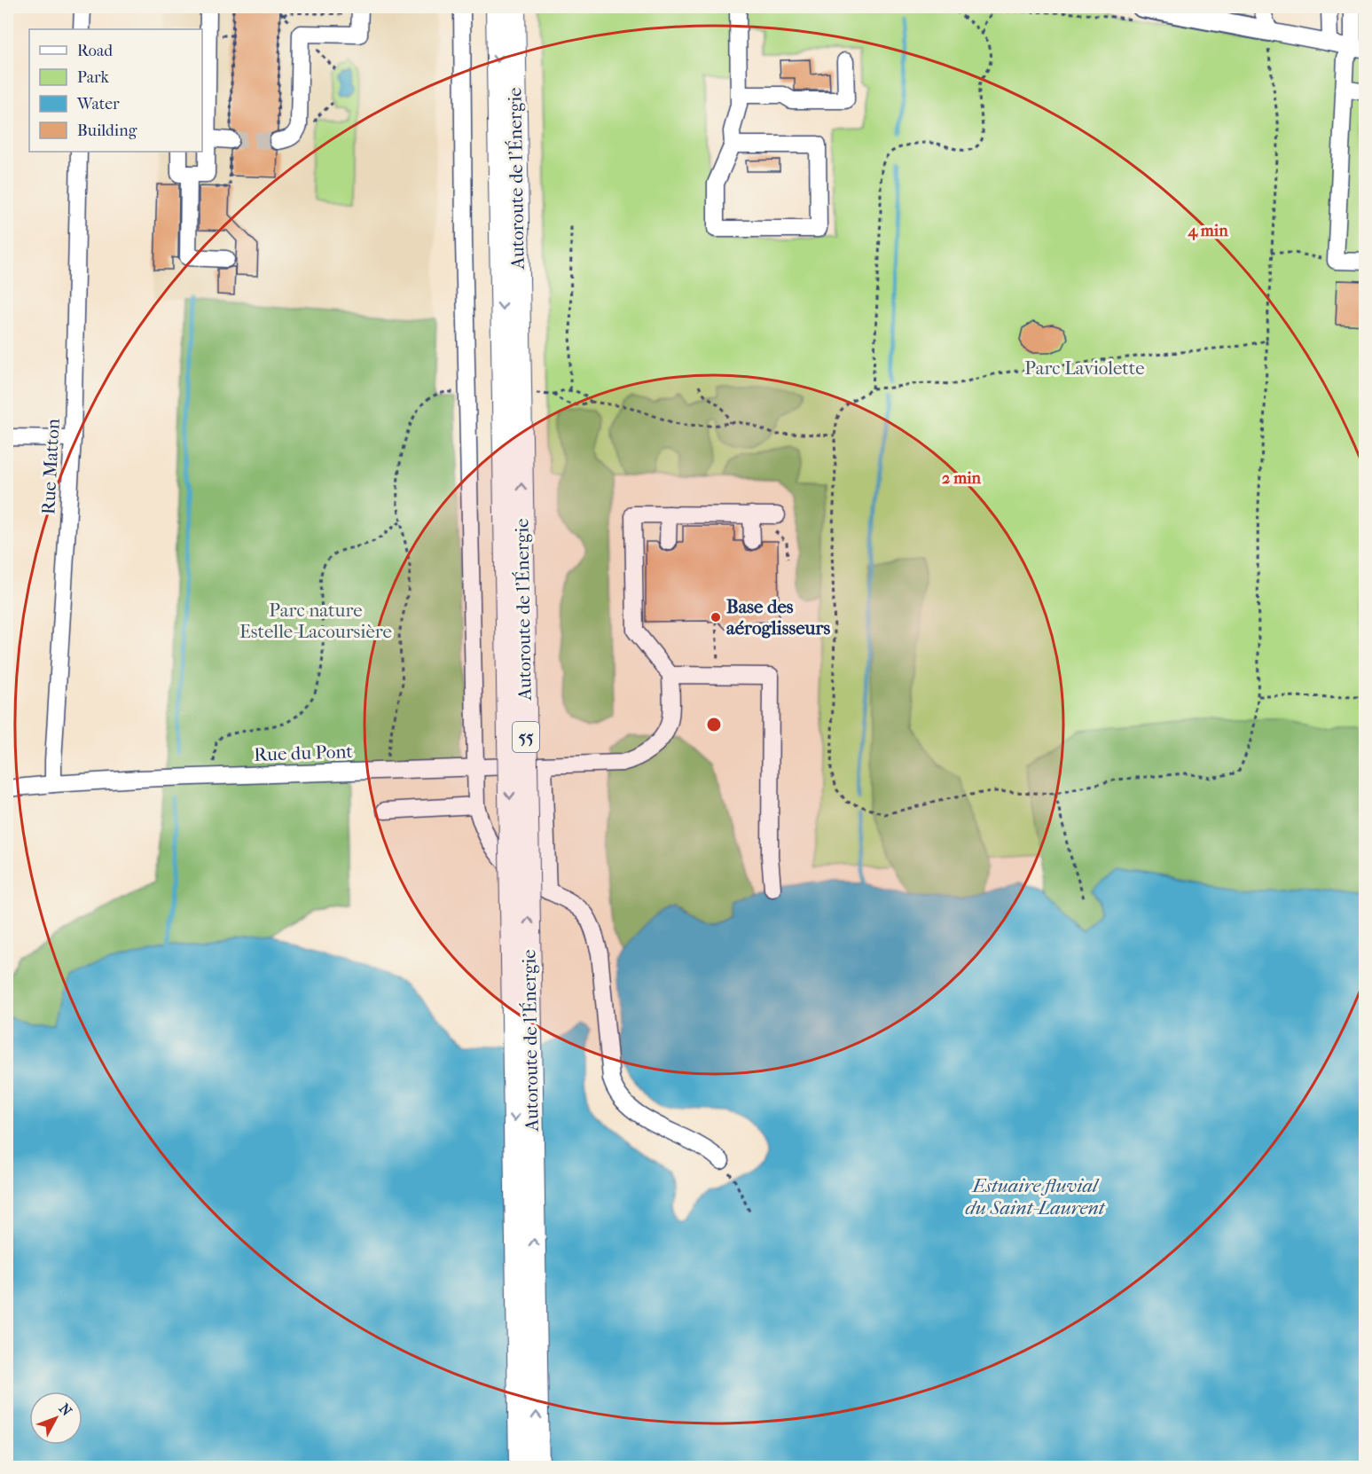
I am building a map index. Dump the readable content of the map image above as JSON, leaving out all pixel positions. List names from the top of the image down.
{
  "streets": {
    "highway": ["Autoroute de l'Énergie", "55"],
    "street": ["Rue Matton", "Rue du Pont"]
  },
  "crossings": [
    ["Rue Matton", "Rue du Pont"]
  ],
  "water": ["Estuaire fluvial du Saint-Laurent"],
  "parks": ["Parc Laviolette", "Parc nature Estelle-Lacoursière"],
  "places": ["Base des aéroglisseurs"],
  "legend": [
    "Road",
    "Park",
    "Water",
    "Building"
  ],
  "north": "top right",
  "rings": ["4 min", "2 min"]
}
